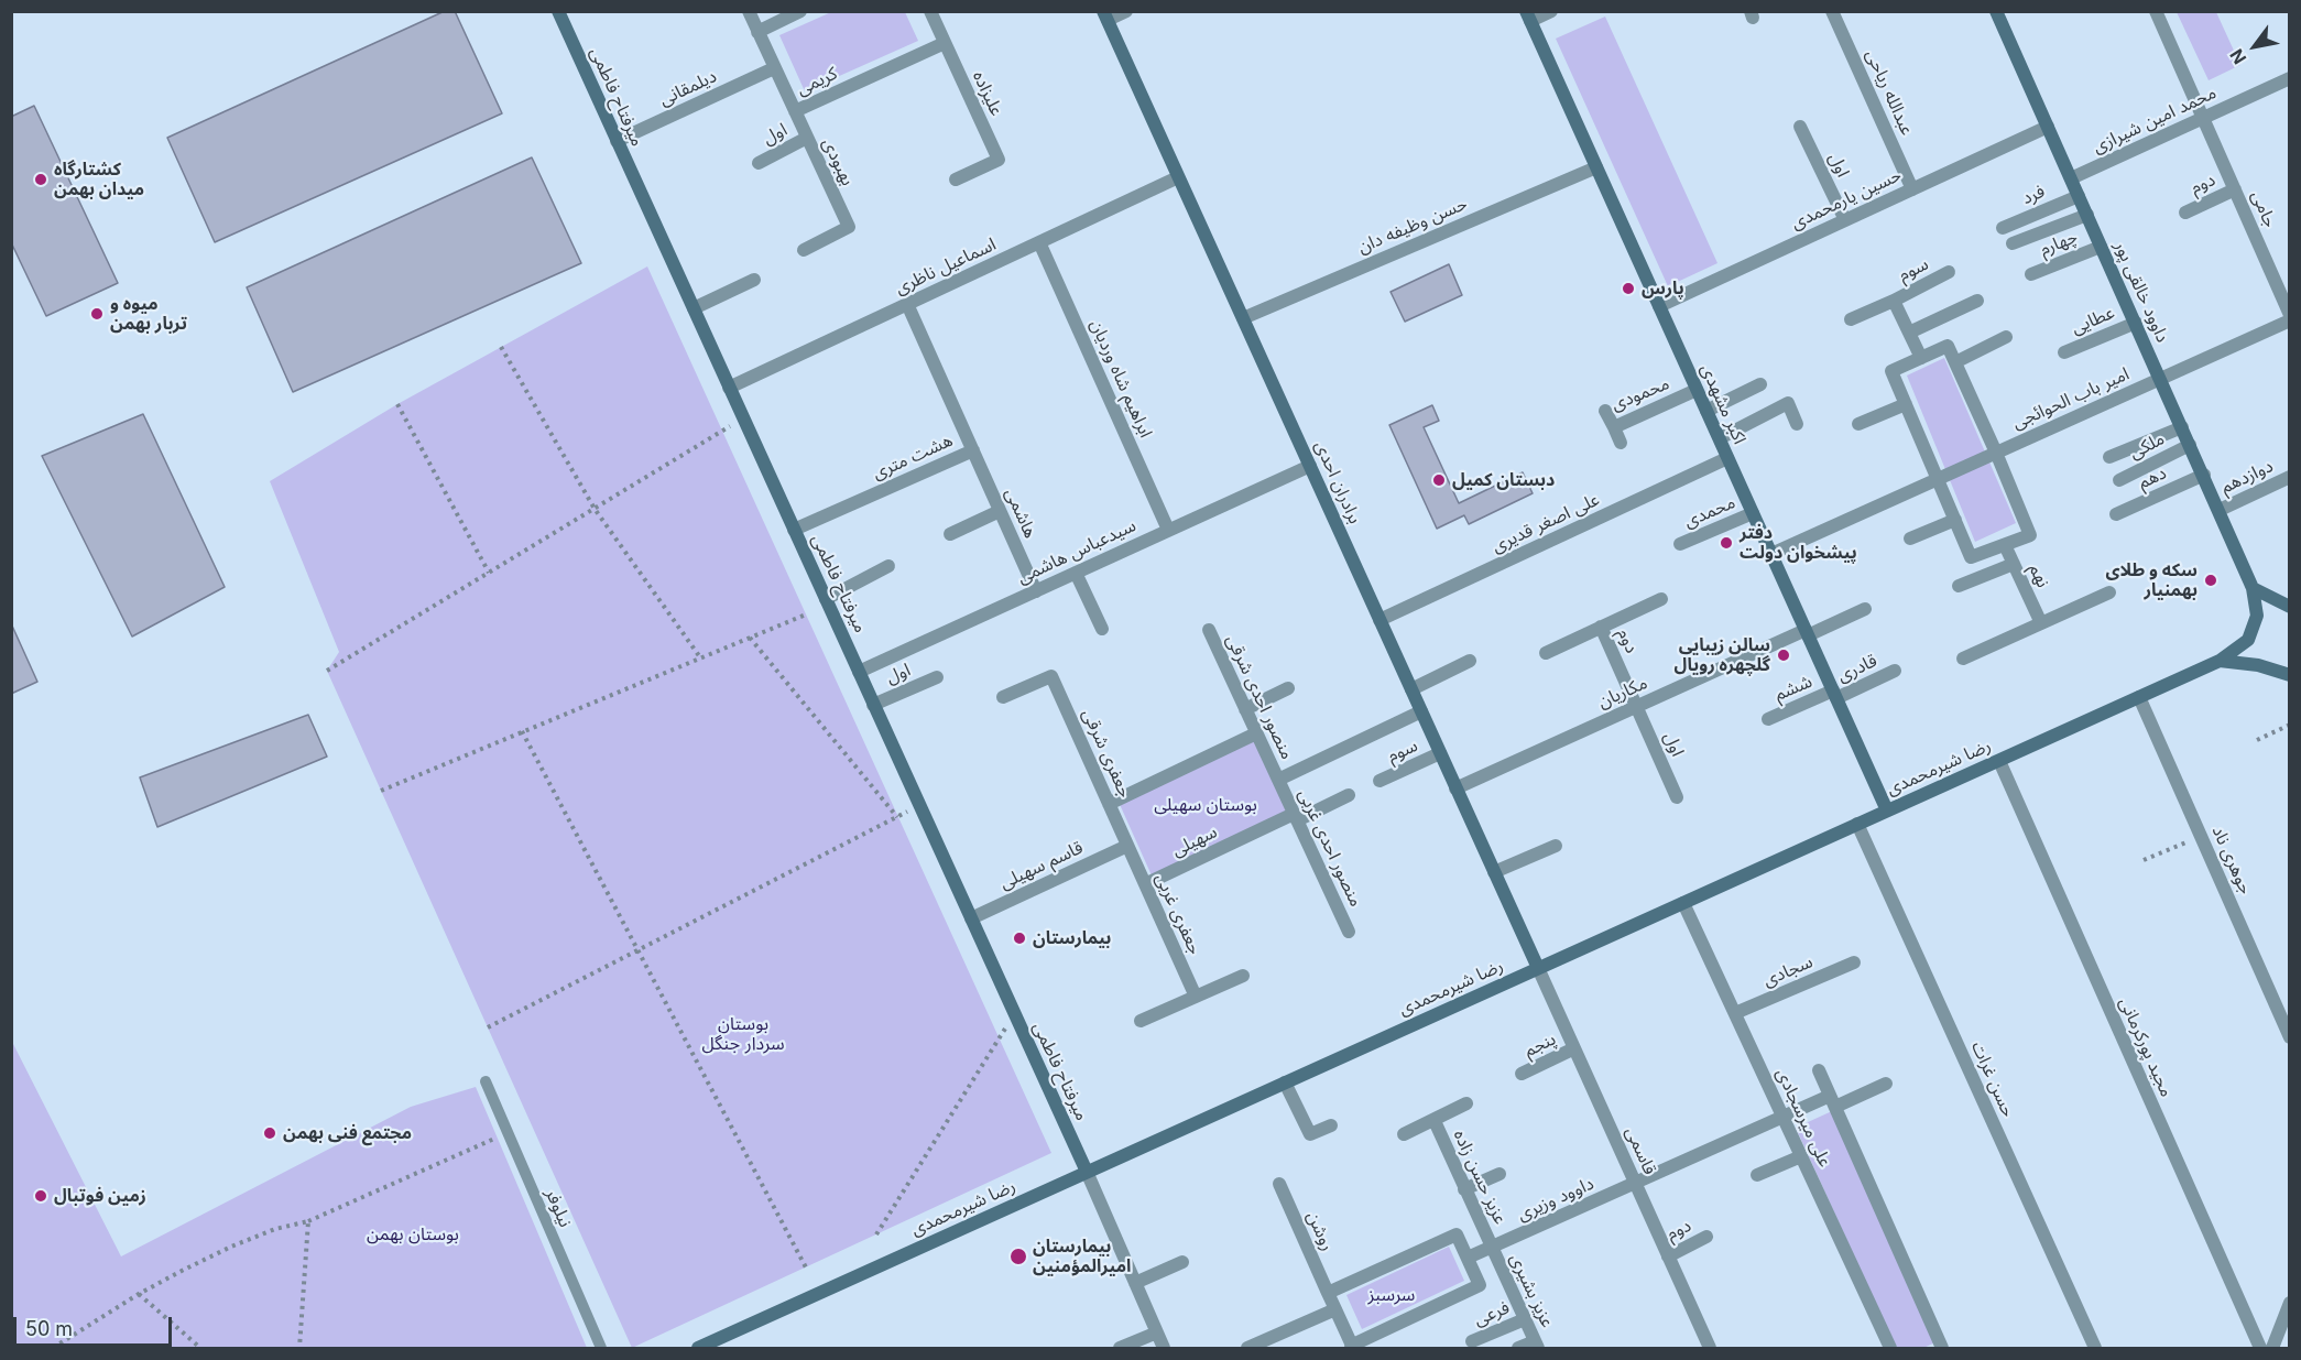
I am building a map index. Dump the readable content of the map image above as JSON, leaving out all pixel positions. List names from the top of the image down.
{
  "streets": {
    "street": [
      "کریمی",
      "دیلمقانی",
      "عبدالله ریاحی",
      "علیزاده",
      "میرفتاح فاطمی",
      "محمد امین شیرازی",
      "اول",
      "بهبودی",
      "دوم",
      "فرد",
      "حسین یارمحمدی",
      "جامی",
      "حسن وظیفه دان",
      "چهارم",
      "اسماعیل ناظری",
      "سوم",
      "داوود خالقی پور",
      "عطایی",
      "ابراهیم شاه وردیان",
      "محمودی",
      "امیر باب الحوائجی",
      "اکبر مشهدی",
      "ملکی",
      "هشت متری",
      "دوازدهم",
      "دهم",
      "برادران احدی",
      "محمدی",
      "هاشمی",
      "علی اصغر قدیری",
      "سیدعباس هاشمی",
      "نهم",
      "قادری",
      "ششم",
      "مکاریان",
      "منصور احدی شرقی",
      "جعفری شرقی",
      "رضا شیرمحمدی",
      "سهیلی",
      "منصور احدی غربی",
      "جوهری ناد",
      "قاسم سهیلی",
      "جعفری غربی",
      "سجادی",
      "پنجم",
      "مجید پورکرمانی",
      "حسن غرات",
      "علی میرسجادی",
      "قاسمی",
      "عزیز حسن زاده",
      "داوود وزیری",
      "روشن",
      "عزیز بشیری",
      "فرعی"
    ],
    "lane": ["نیلوفر"]
  },
  "crossings": [
    ["کریمی", "دیلمقانی"],
    ["کریمی", "علیزاده"],
    ["کریمی", "بهبودی"],
    ["دیلمقانی", "میرفتاح فاطمی"],
    ["عبدالله ریاحی", "حسین یارمحمدی"],
    ["میرفتاح فاطمی", "اول"],
    ["میرفتاح فاطمی", "اسماعیل ناظری"],
    ["میرفتاح فاطمی", "هشت متری"],
    ["میرفتاح فاطمی", "سیدعباس هاشمی"],
    ["میرفتاح فاطمی", "رضا شیرمحمدی"],
    ["میرفتاح فاطمی", "قاسم سهیلی"],
    ["محمد امین شیرازی", "جامی"],
    ["محمد امین شیرازی", "داوود خالقی پور"],
    ["اول", "بهبودی"],
    ["اول", "دوم"],
    ["اول", "حسین یارمحمدی"],
    ["اول", "مکاریان"],
    ["دوم", "جامی"],
    ["دوم", "مکاریان"],
    ["دوم", "قاسمی"],
    ["فرد", "داوود خالقی پور"],
    ["حسین یارمحمدی", "داوود خالقی پور"],
    ["حسین یارمحمدی", "اکبر مشهدی"],
    ["حسن وظیفه دان", "اکبر مشهدی"],
    ["حسن وظیفه دان", "برادران احدی"],
    ["چهارم", "داوود خالقی پور"],
    ["اسماعیل ناظری", "ابراهیم شاه وردیان"],
    ["اسماعیل ناظری", "هشت متری"],
    ["اسماعیل ناظری", "برادران احدی"],
    ["سوم", "برادران احدی"],
    ["داوود خالقی پور", "عطایی"],
    ["داوود خالقی پور", "امیر باب الحوائجی"],
    ["داوود خالقی پور", "ملکی"],
    ["داوود خالقی پور", "دوازدهم"],
    ["داوود خالقی پور", "دهم"],
    ["داوود خالقی پور", "رضا شیرمحمدی"],
    ["ابراهیم شاه وردیان", "سیدعباس هاشمی"],
    ["محمودی", "اکبر مشهدی"],
    ["اکبر مشهدی", "محمدی"],
    ["اکبر مشهدی", "علی اصغر قدیری"],
    ["اکبر مشهدی", "قادری"],
    ["اکبر مشهدی", "ششم"],
    ["اکبر مشهدی", "مکاریان"],
    ["اکبر مشهدی", "رضا شیرمحمدی"],
    ["هشت متری", "هاشمی"],
    ["برادران احدی", "علی اصغر قدیری"],
    ["برادران احدی", "سیدعباس هاشمی"],
    ["برادران احدی", "مکاریان"],
    ["برادران احدی", "رضا شیرمحمدی"],
    ["برادران احدی", "قاسمی"],
    ["هاشمی", "سیدعباس هاشمی"],
    ["قادری", "ششم"],
    ["منصور احدی شرقی", "منصور احدی غربی"],
    ["جعفری شرقی", "قاسم سهیلی"],
    ["جعفری شرقی", "جعفری غربی"],
    ["رضا شیرمحمدی", "جوهری ناد"],
    ["رضا شیرمحمدی", "مجید پورکرمانی"],
    ["رضا شیرمحمدی", "حسن غرات"],
    ["رضا شیرمحمدی", "علی میرسجادی"],
    ["رضا شیرمحمدی", "قاسمی"],
    ["سهیلی", "منصور احدی غربی"],
    ["سهیلی", "جعفری غربی"],
    ["قاسم سهیلی", "جعفری غربی"],
    ["سجادی", "علی میرسجادی"],
    ["پنجم", "قاسمی"],
    ["قاسمی", "داوود وزیری"],
    ["عزیز حسن زاده", "داوود وزیری"],
    ["عزیز حسن زاده", "عزیز بشیری"],
    ["داوود وزیری", "عزیز بشیری"],
    ["عزیز بشیری", "فرعی"]
  ],
  "parks": [
    "بوستان سهیلی",
    "بوستان سردار جنگل",
    "بوستان بهمن",
    "سرسبز"
  ],
  "places": [
    "کشتارگاه میدان بهمن",
    "پارس",
    "میوه و تربار بهمن",
    "دبستان کمیل",
    "دفتر پیشخوان دولت",
    "سکه و طلای بهمنیار",
    "سالن زیبایی گلچهره رویال",
    "بیمارستان",
    "مجتمع فنی بهمن",
    "زمین فوتبال",
    "بیمارستان امیرالمؤمنین"
  ],
  "scale_bar": "50 m",
  "north": "bottom left"
}
